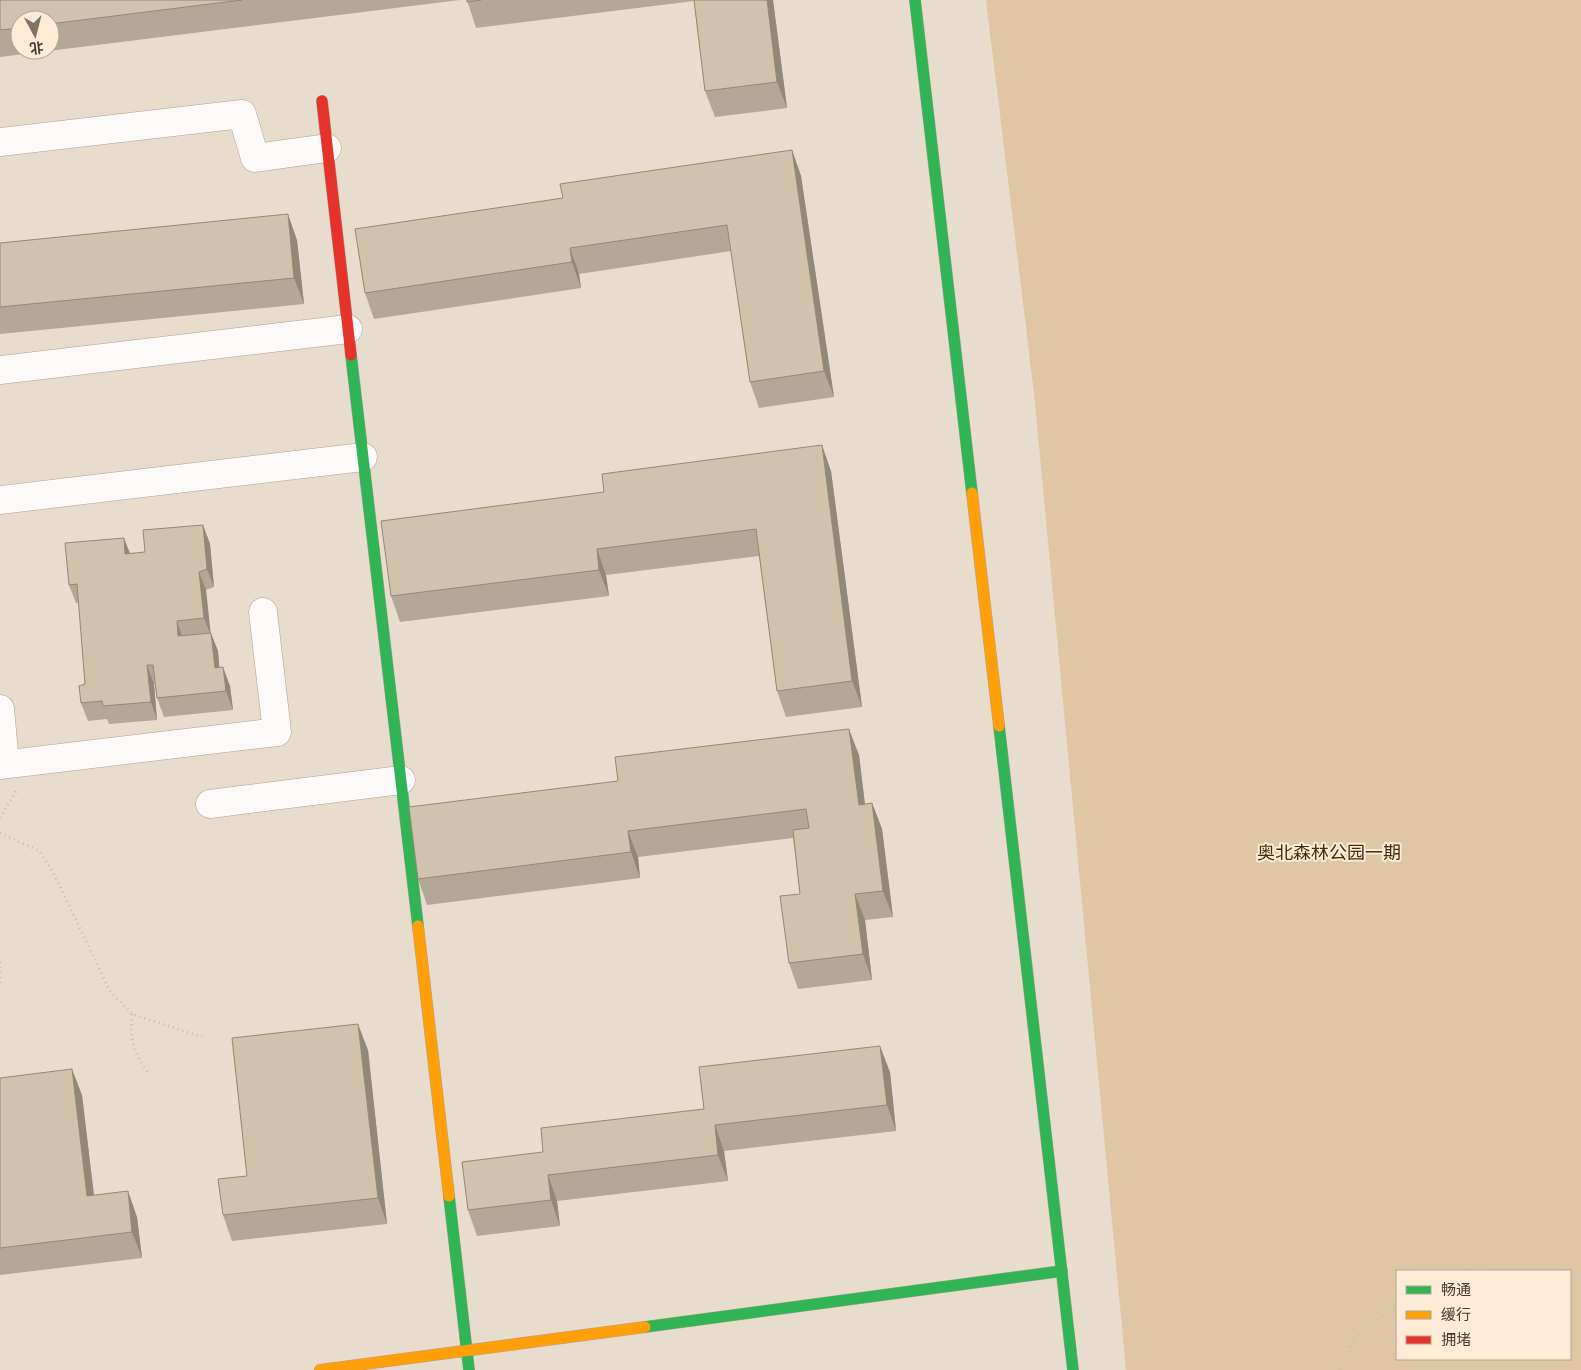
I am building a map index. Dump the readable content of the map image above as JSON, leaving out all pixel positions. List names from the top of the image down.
{
  "parks": ["奥北森林公园一期"],
  "legend": ["畅通", "缓行", "拥堵"],
  "north": "bottom"
}
